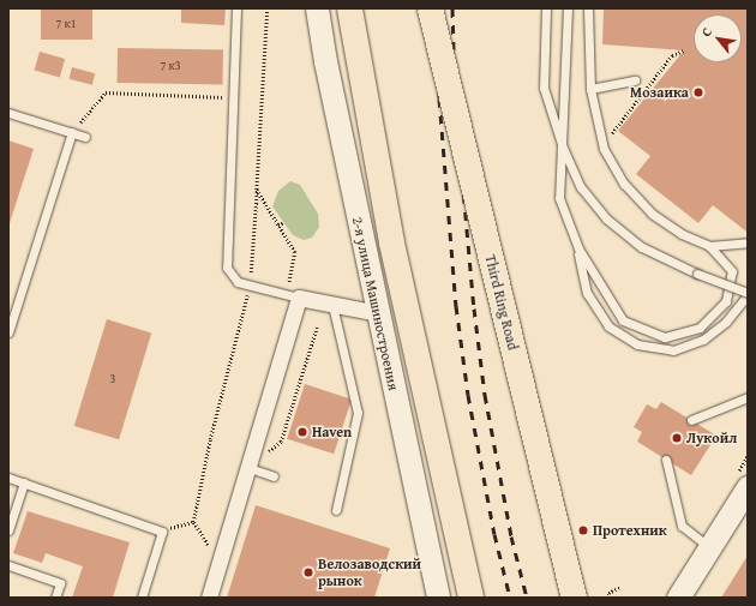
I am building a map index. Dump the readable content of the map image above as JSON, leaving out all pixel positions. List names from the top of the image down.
{
  "streets": {
    "main road": ["Third Ring Road", "2-я улица Машиностроения"]
  },
  "places": [
    "Мозаика",
    "Haven",
    "Лукойл",
    "Протехник",
    "Велозаводский рынок"
  ],
  "house_numbers": ["7 к1", "7 к3", "3"],
  "north": "top left"
}
